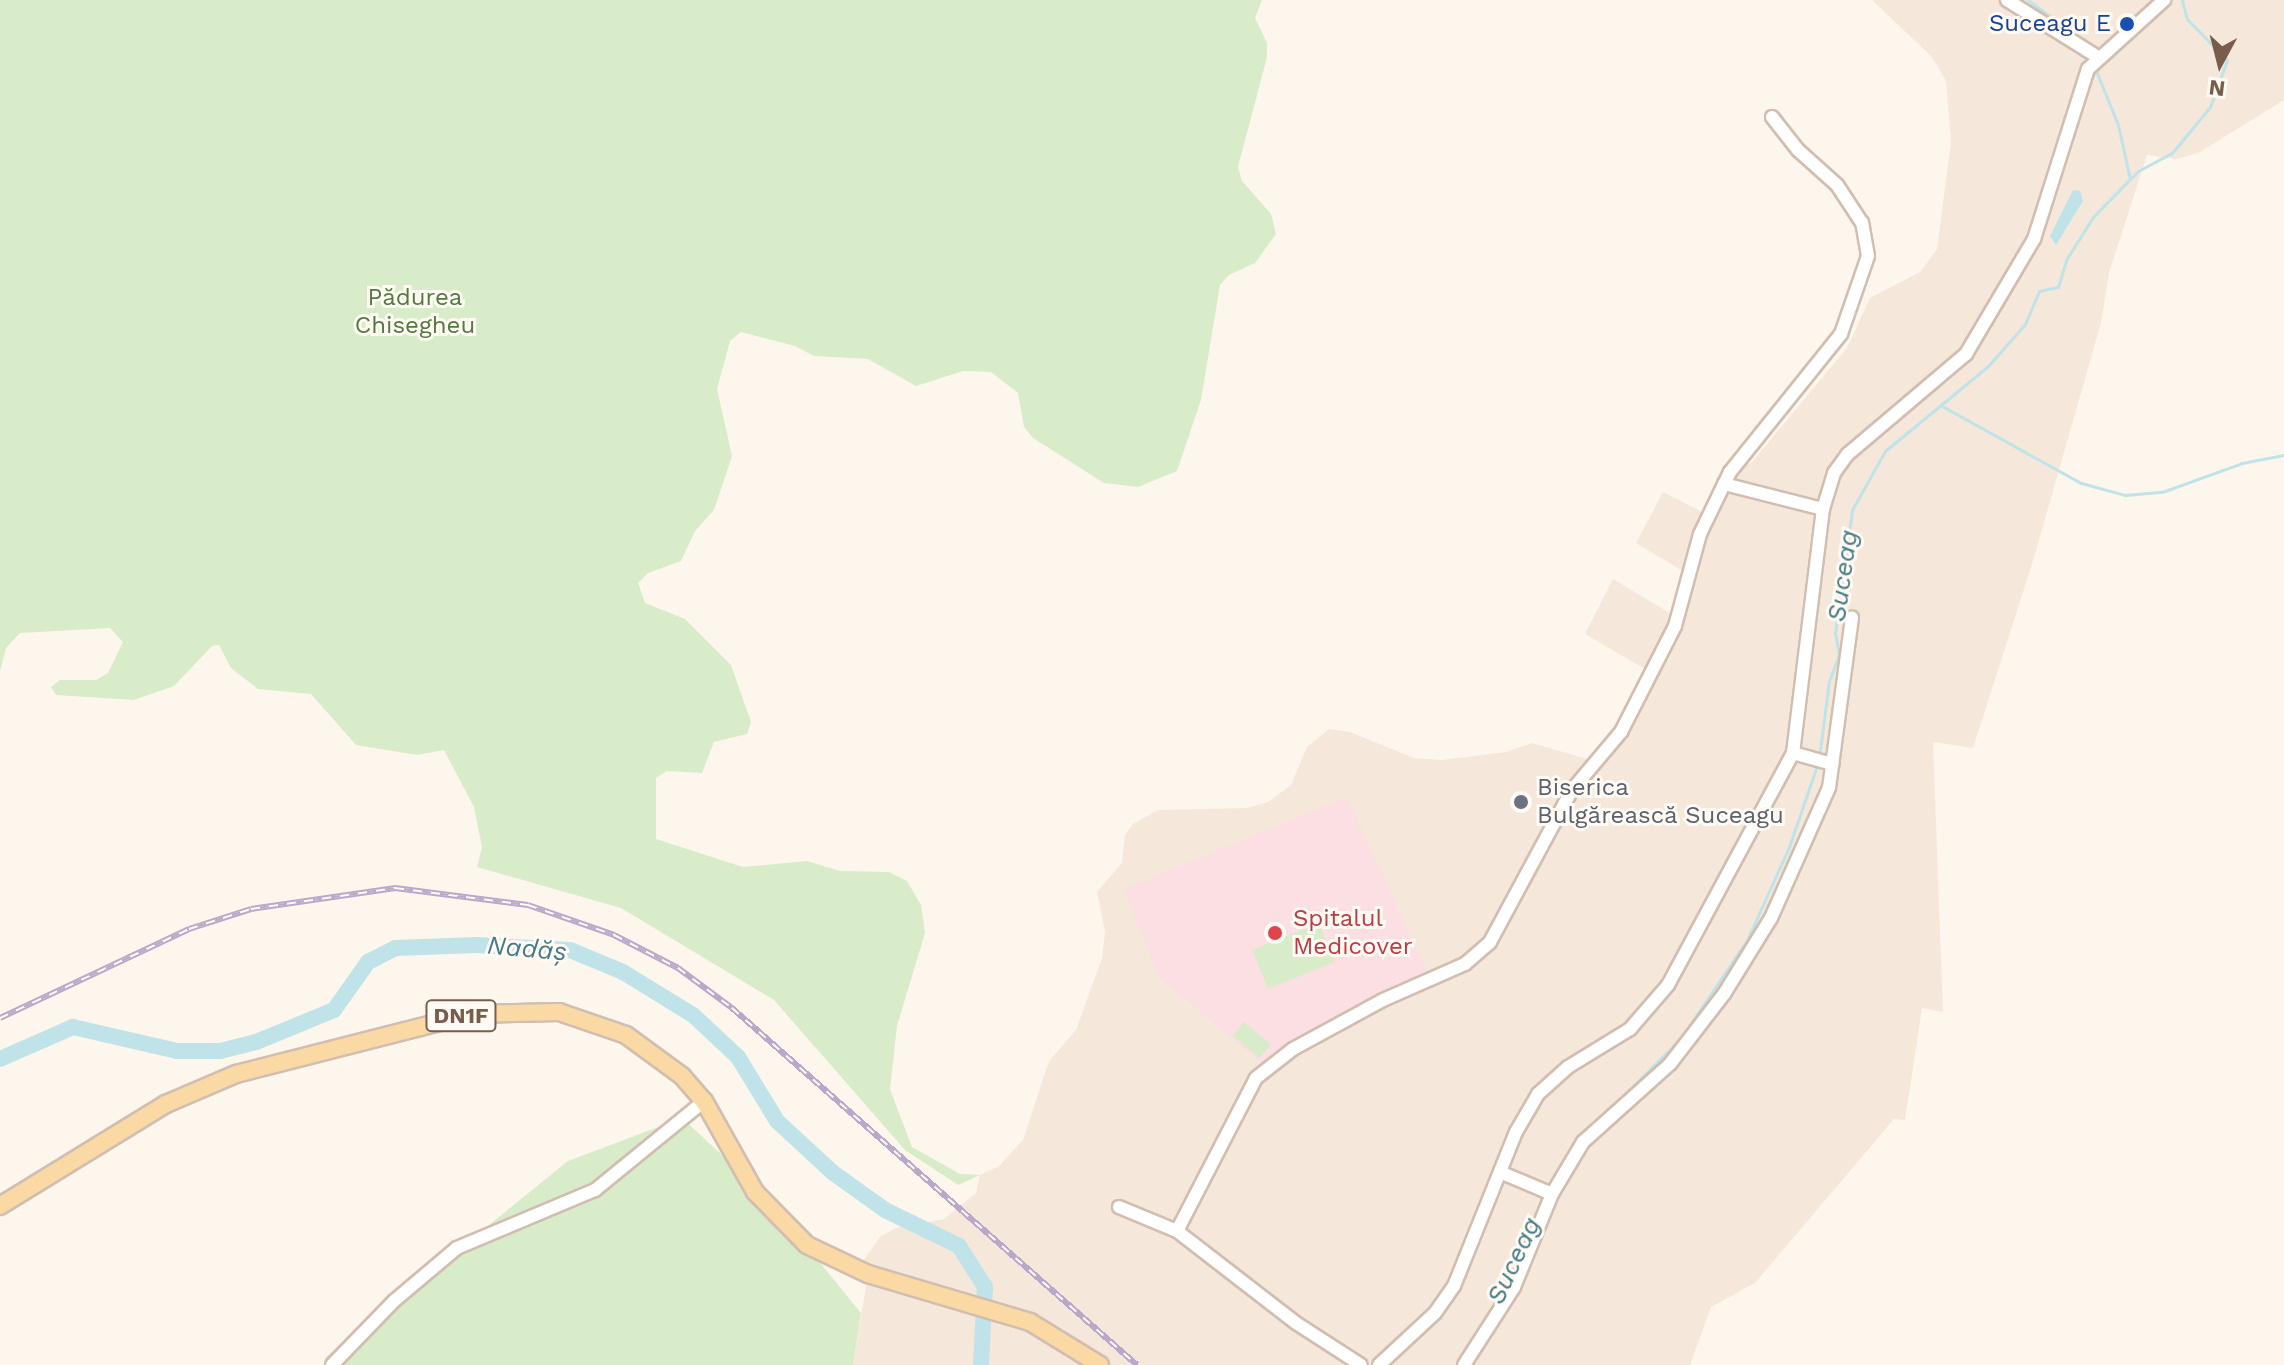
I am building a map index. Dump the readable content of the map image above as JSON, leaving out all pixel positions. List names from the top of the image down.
{
  "streets": {
    "main road": ["DN1F"]
  },
  "water": ["Suceag", "Nadăș"],
  "parks": ["Pădurea Chisegheu"],
  "places": ["Suceagu E", "Biserica Bulgărească Suceagu", "Spitalul Medicover"],
  "north": "bottom"
}
